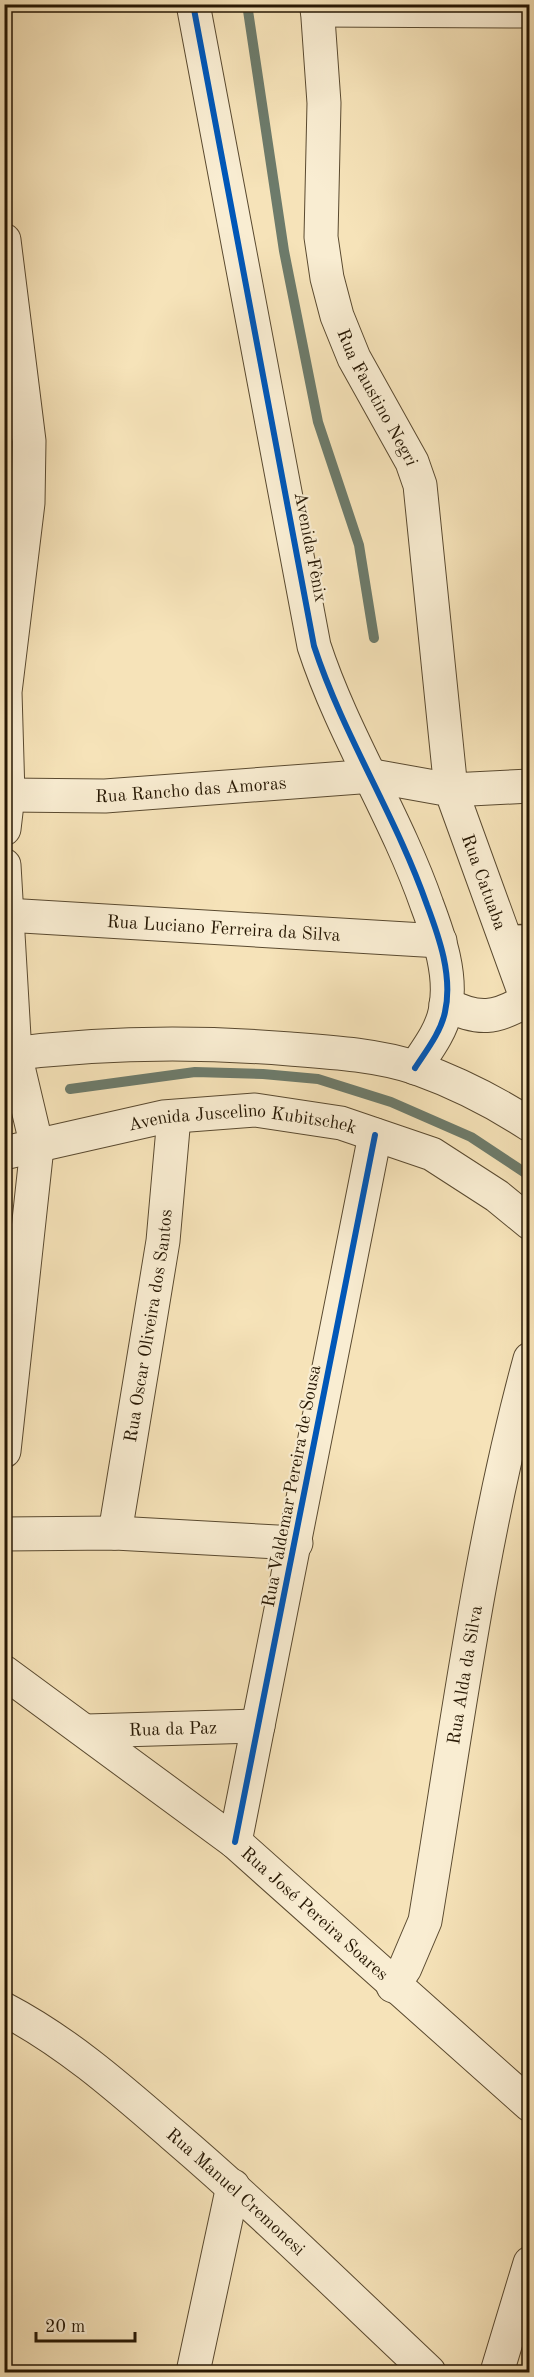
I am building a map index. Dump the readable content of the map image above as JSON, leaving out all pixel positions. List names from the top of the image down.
{
  "streets": {
    "street": [
      "Rua Faustino Negri",
      "Avenida Fênix",
      "Rua Rancho das Amoras",
      "Rua Catuaba",
      "Rua Luciano Ferreira da Silva",
      "Avenida Juscelino Kubitschek",
      "Rua Oscar Oliveira dos Santos",
      "Rua Valdemar Pereira de Sousa",
      "Rua Alda da Silva",
      "Rua da Paz",
      "Rua José Pereira Soares",
      "Rua Manuel Cremonesi"
    ]
  },
  "crossings": [
    ["Rua Faustino Negri", "Rua Rancho das Amoras"],
    ["Rua Faustino Negri", "Rua Catuaba"],
    ["Avenida Fênix", "Rua Rancho das Amoras"],
    ["Avenida Fênix", "Rua Luciano Ferreira da Silva"],
    ["Rua Rancho das Amoras", "Rua Catuaba"],
    ["Avenida Juscelino Kubitschek", "Rua Oscar Oliveira dos Santos"],
    ["Avenida Juscelino Kubitschek", "Rua Valdemar Pereira de Sousa"],
    ["Rua Valdemar Pereira de Sousa", "Rua da Paz"],
    ["Rua Valdemar Pereira de Sousa", "Rua José Pereira Soares"],
    ["Rua Alda da Silva", "Rua José Pereira Soares"],
    ["Rua da Paz", "Rua José Pereira Soares"]
  ],
  "scale_bar": "20 m"
}
